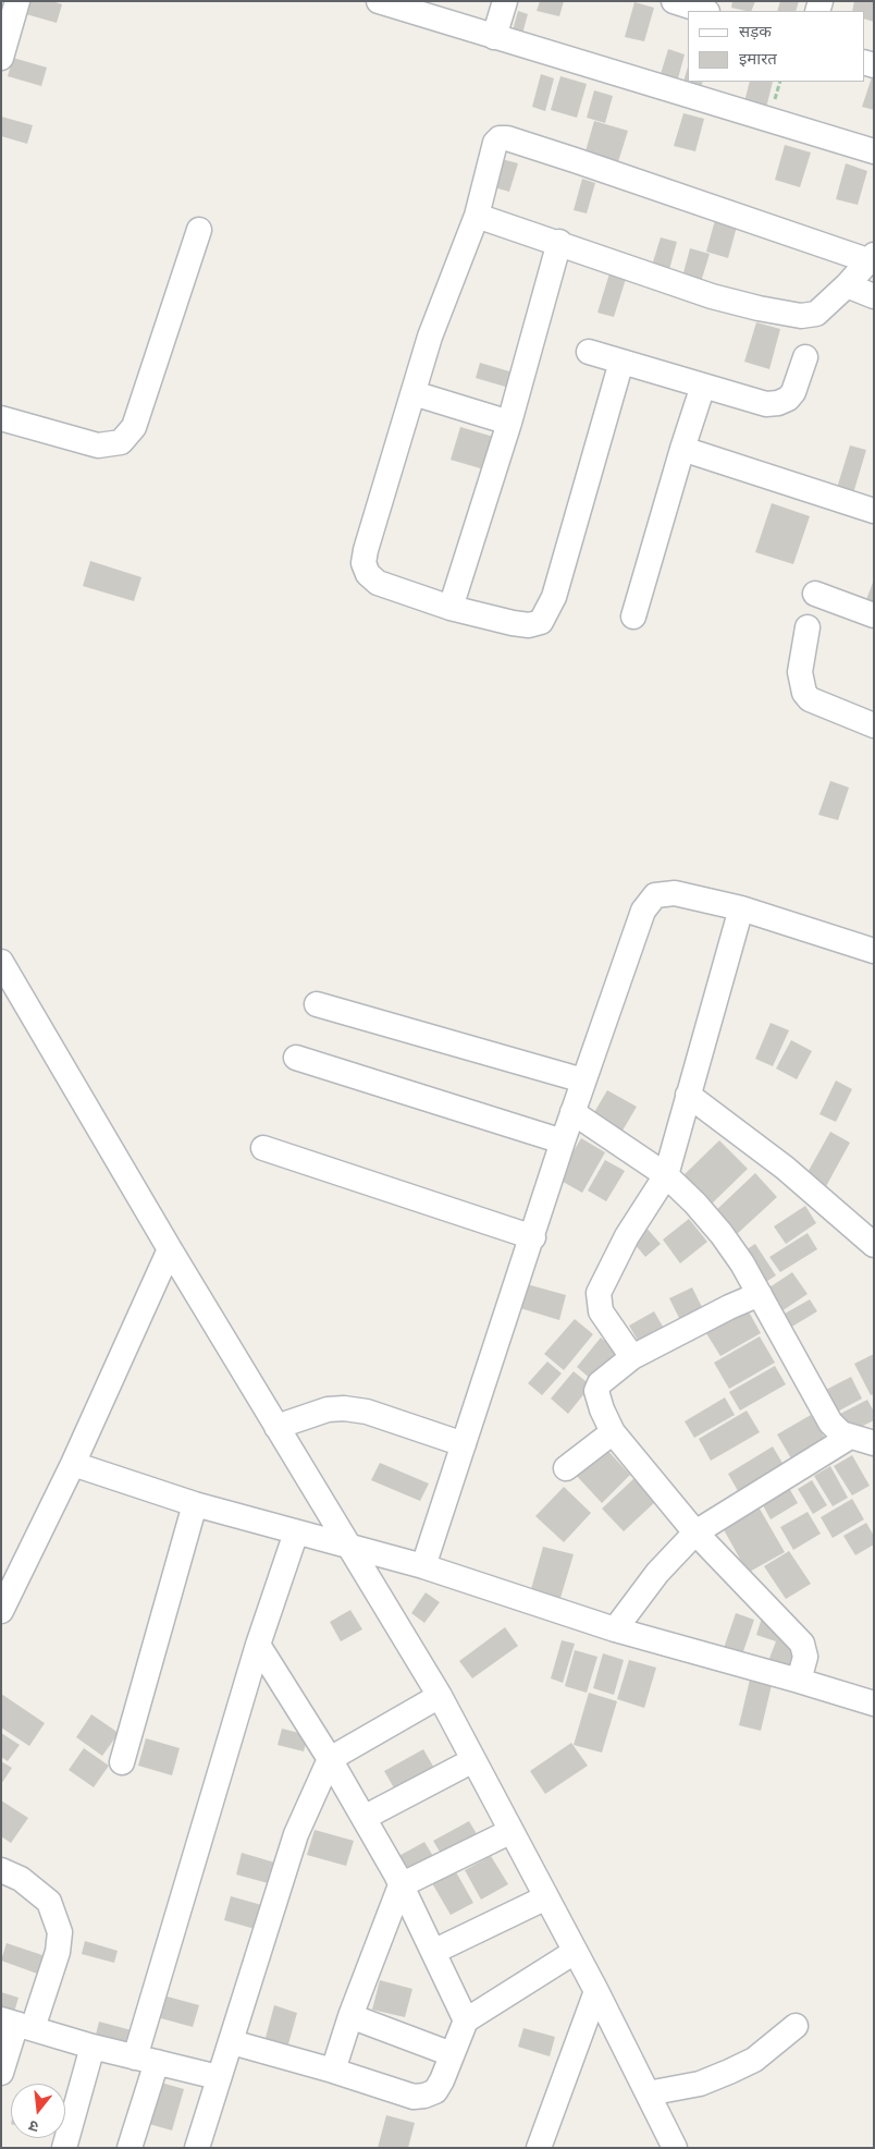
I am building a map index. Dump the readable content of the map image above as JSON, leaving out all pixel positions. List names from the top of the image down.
{
  "legend": ["सड़क", "इमारत"],
  "north": "bottom"
}
